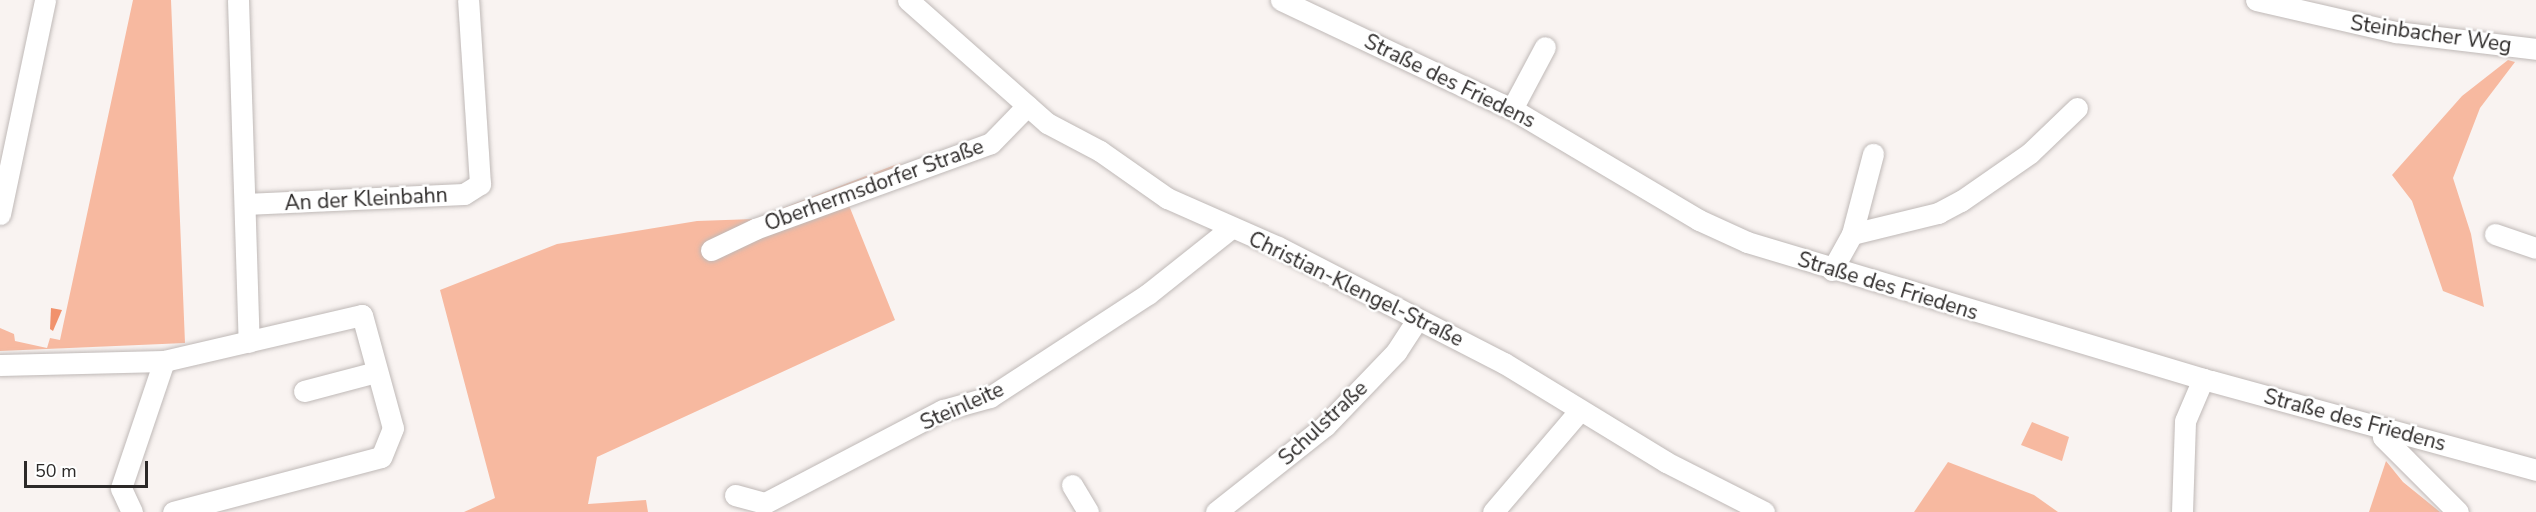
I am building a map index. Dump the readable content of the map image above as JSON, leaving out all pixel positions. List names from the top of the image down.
{
  "streets": {
    "street": [
      "Steinbacher Weg",
      "Straße des Friedens",
      "Oberhermsdorfer Straße",
      "An der Kleinbahn",
      "Christian-Klengel-Straße",
      "Steinleite",
      "Schulstraße"
    ]
  },
  "crossings": [
    ["Oberhermsdorfer Straße", "Christian-Klengel-Straße"],
    ["Christian-Klengel-Straße", "Steinleite"],
    ["Christian-Klengel-Straße", "Schulstraße"]
  ],
  "scale_bar": "50 m"
}
